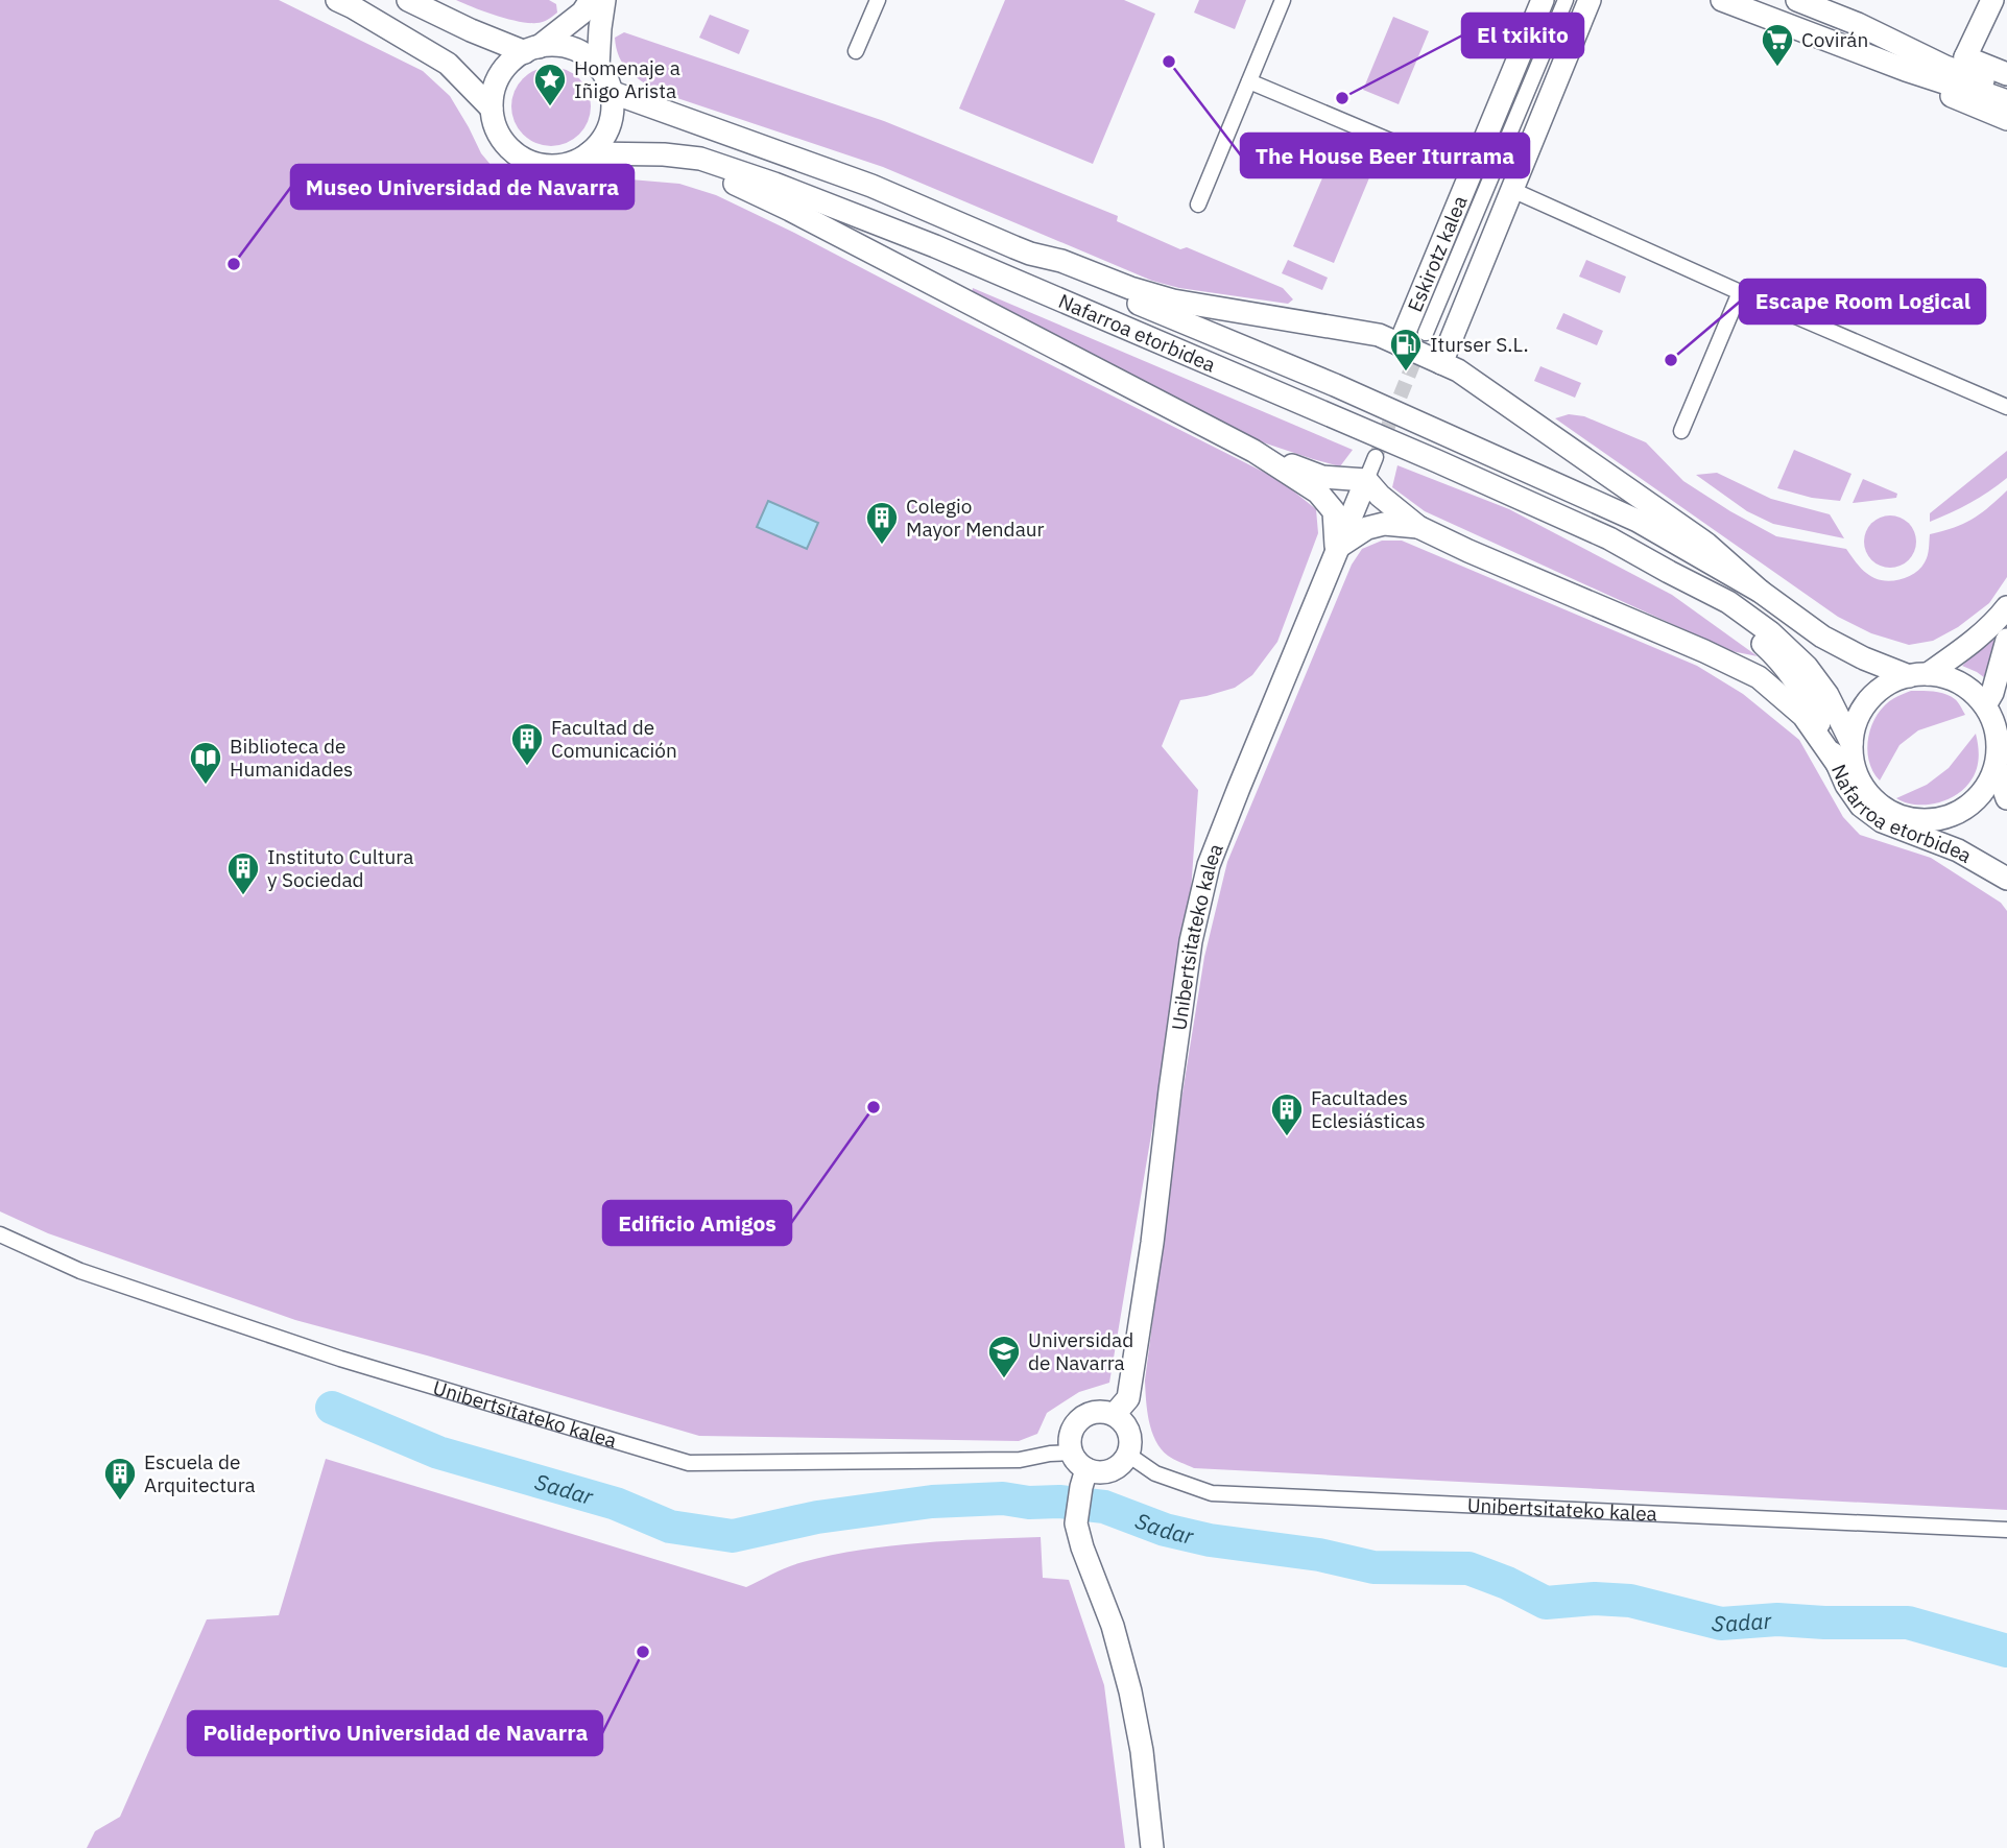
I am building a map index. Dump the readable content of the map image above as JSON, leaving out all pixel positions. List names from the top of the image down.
{
  "streets": {
    "main road": ["Eskirotz kalea", "Nafarroa etorbidea", "Unibertsitateko kalea"]
  },
  "crossings": [
    ["Eskirotz kalea", "Nafarroa etorbidea"]
  ],
  "water": ["Sadar"],
  "places": {
    "other": [
      "The House Beer Iturrama",
      "El txikito",
      "Museo Universidad de Navarra",
      "Escape Room Logical",
      "Edificio Amigos",
      "Polideportivo Universidad de Navarra"
    ],
    "supermarket": ["Covirán"],
    "place": ["Homenaje a Iñigo Arista"],
    "fuel station": ["Iturser S.L."],
    "building": [
      "Colegio Mayor Mendaur",
      "Facultad de Comunicación",
      "Instituto Cultura y Sociedad",
      "Facultades Eclesiásticas",
      "Escuela de Arquitectura"
    ],
    "library": ["Biblioteca de Humanidades"],
    "school or university": ["Universidad de Navarra"]
  }
}
